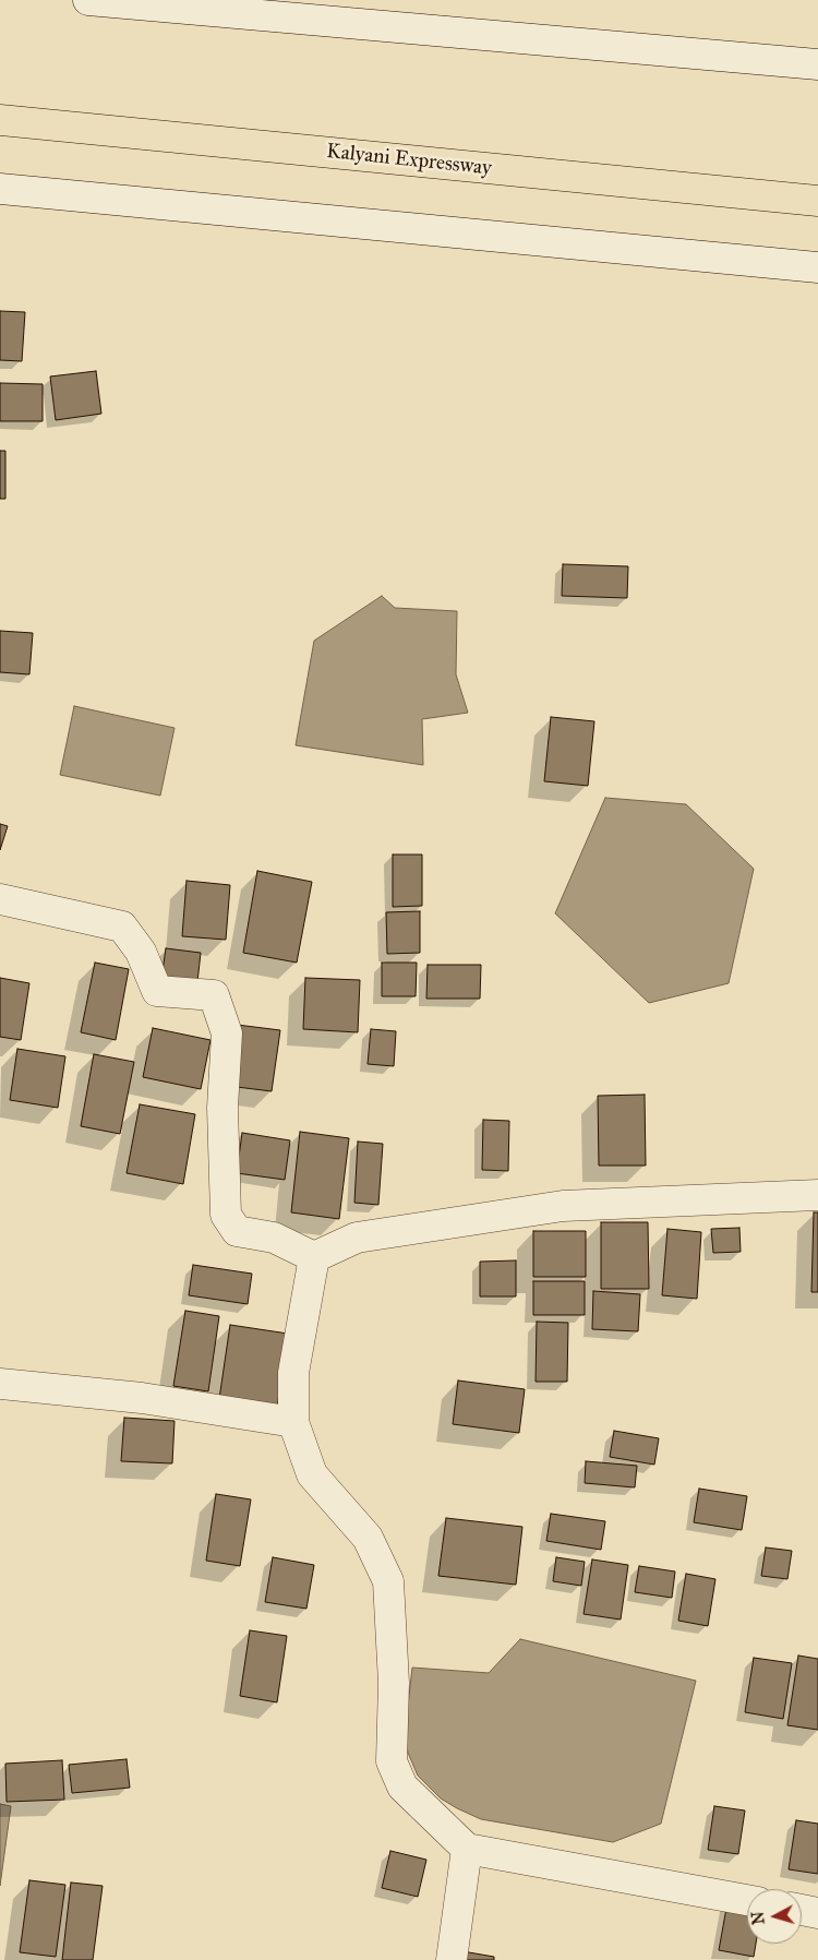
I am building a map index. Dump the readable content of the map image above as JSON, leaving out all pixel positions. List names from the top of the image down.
{
  "streets": {
    "highway": ["Kalyani Expressway"]
  },
  "north": "left"
}
